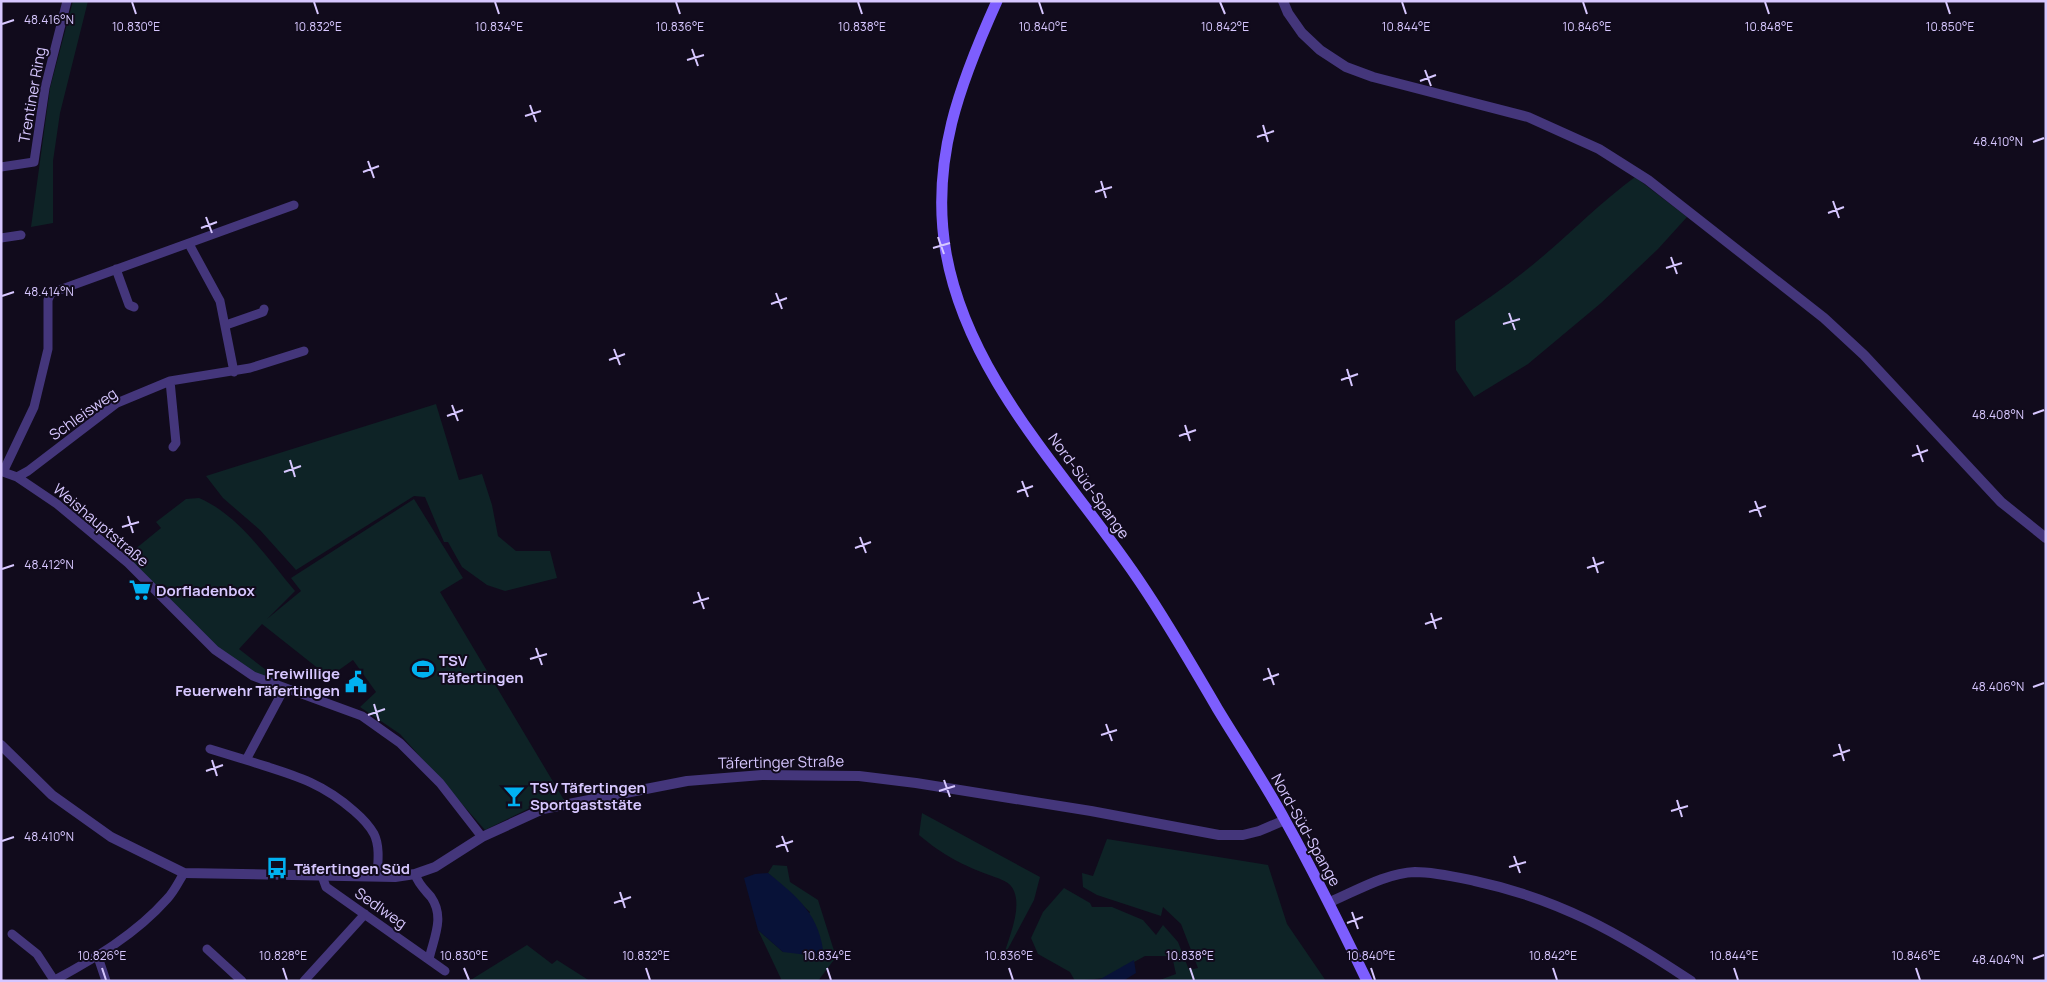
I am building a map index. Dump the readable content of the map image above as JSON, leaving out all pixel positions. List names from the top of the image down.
{
  "streets": {
    "main road": ["Nord-Süd-Spange"],
    "street": [
      "Trentiner Ring",
      "Schleisweg",
      "Weishauptstraße",
      "Täfertinger Straße",
      "Sedlweg"
    ]
  },
  "crossings": [
    ["Schleisweg", "Weishauptstraße"],
    ["Nord-Süd-Spange", "Täfertinger Straße"],
    ["Weishauptstraße", "Täfertinger Straße"],
    ["Täfertinger Straße", "Sedlweg"]
  ],
  "places": {
    "supermarket": ["Dorfladenbox"],
    "sports": ["TSV Täfertingen"],
    "public building": ["Freiwillige Feuerwehr Täfertingen"],
    "bar": ["TSV Täfertingen Sportgaststäte"],
    "bus stop": ["Täfertingen Süd"]
  },
  "coordinates": [
    "48.416°N",
    "10.830°E",
    "10.832°E",
    "10.834°E",
    "10.836°E",
    "10.838°E",
    "10.840°E",
    "10.842°E",
    "10.844°E",
    "10.846°E",
    "10.848°E",
    "10.850°E",
    "48.410°N",
    "48.414°N",
    "48.408°N",
    "48.412°N",
    "48.406°N",
    "10.826°E",
    "10.828°E",
    "48.404°N"
  ]
}
